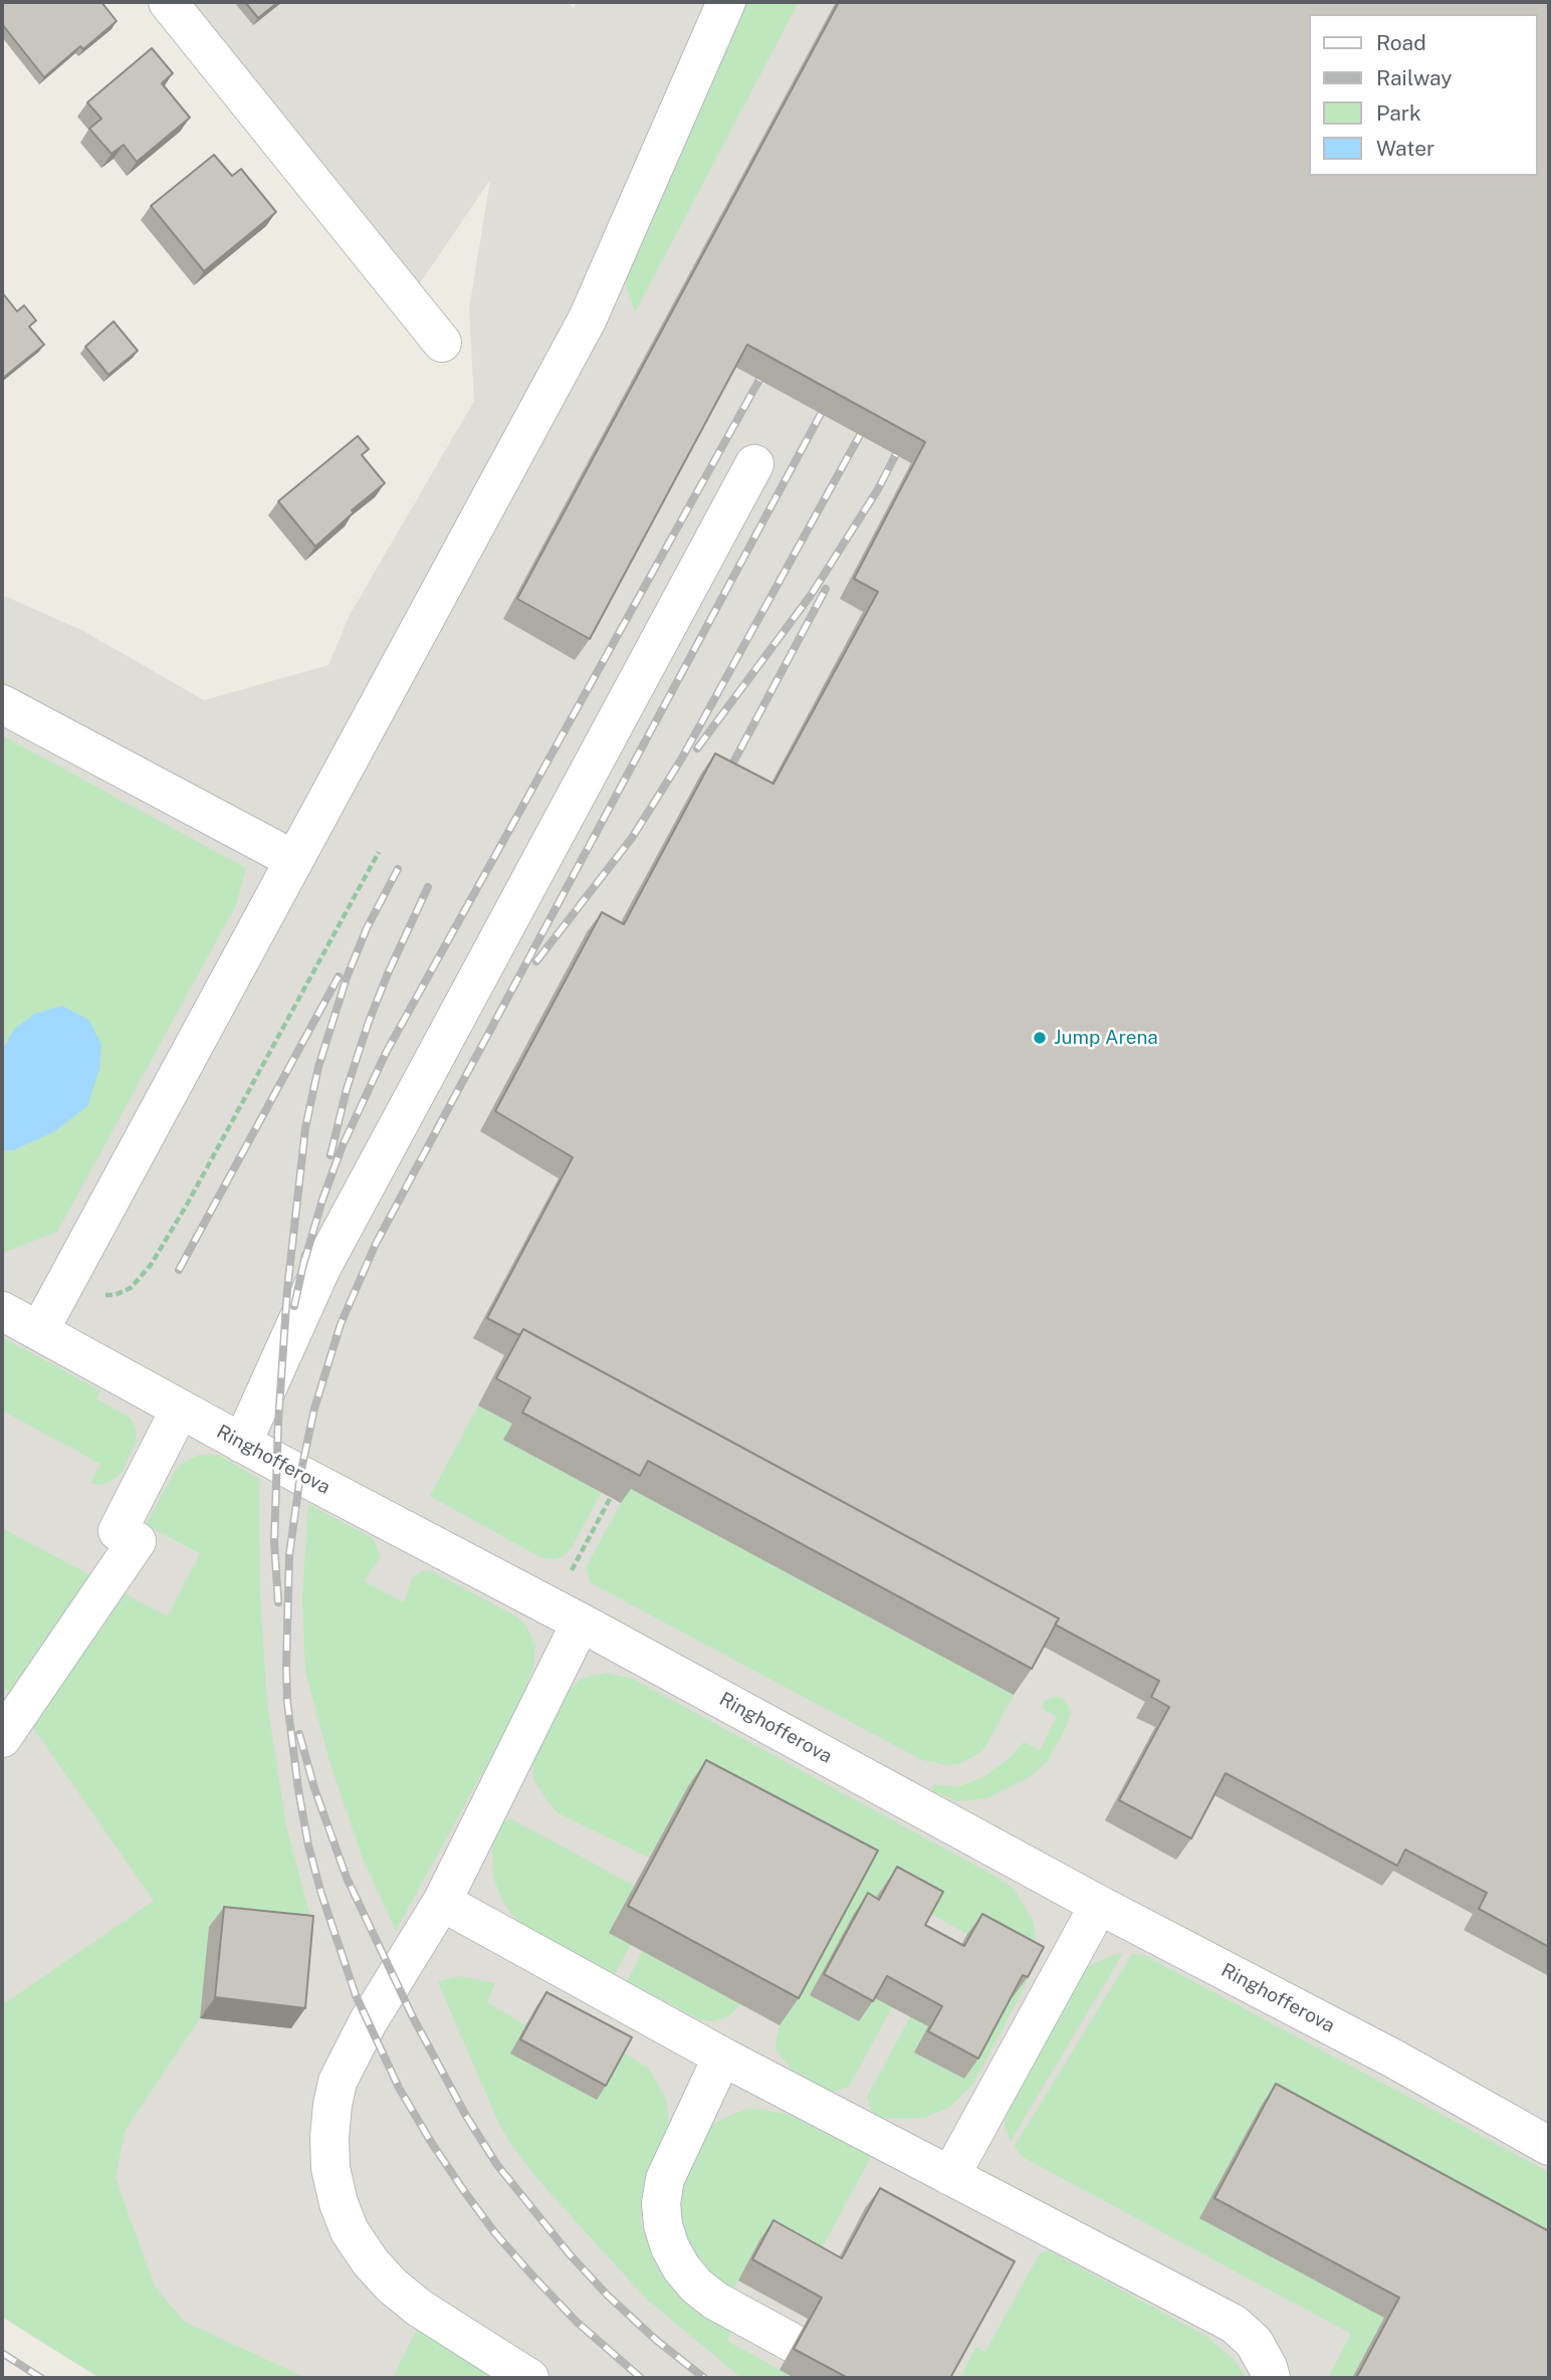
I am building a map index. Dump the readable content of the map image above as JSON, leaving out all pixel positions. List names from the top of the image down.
{
  "streets": {
    "lane": ["Ringhofferova"]
  },
  "places": ["Jump Arena"],
  "legend": [
    "Road",
    "Railway",
    "Park",
    "Water"
  ]
}
